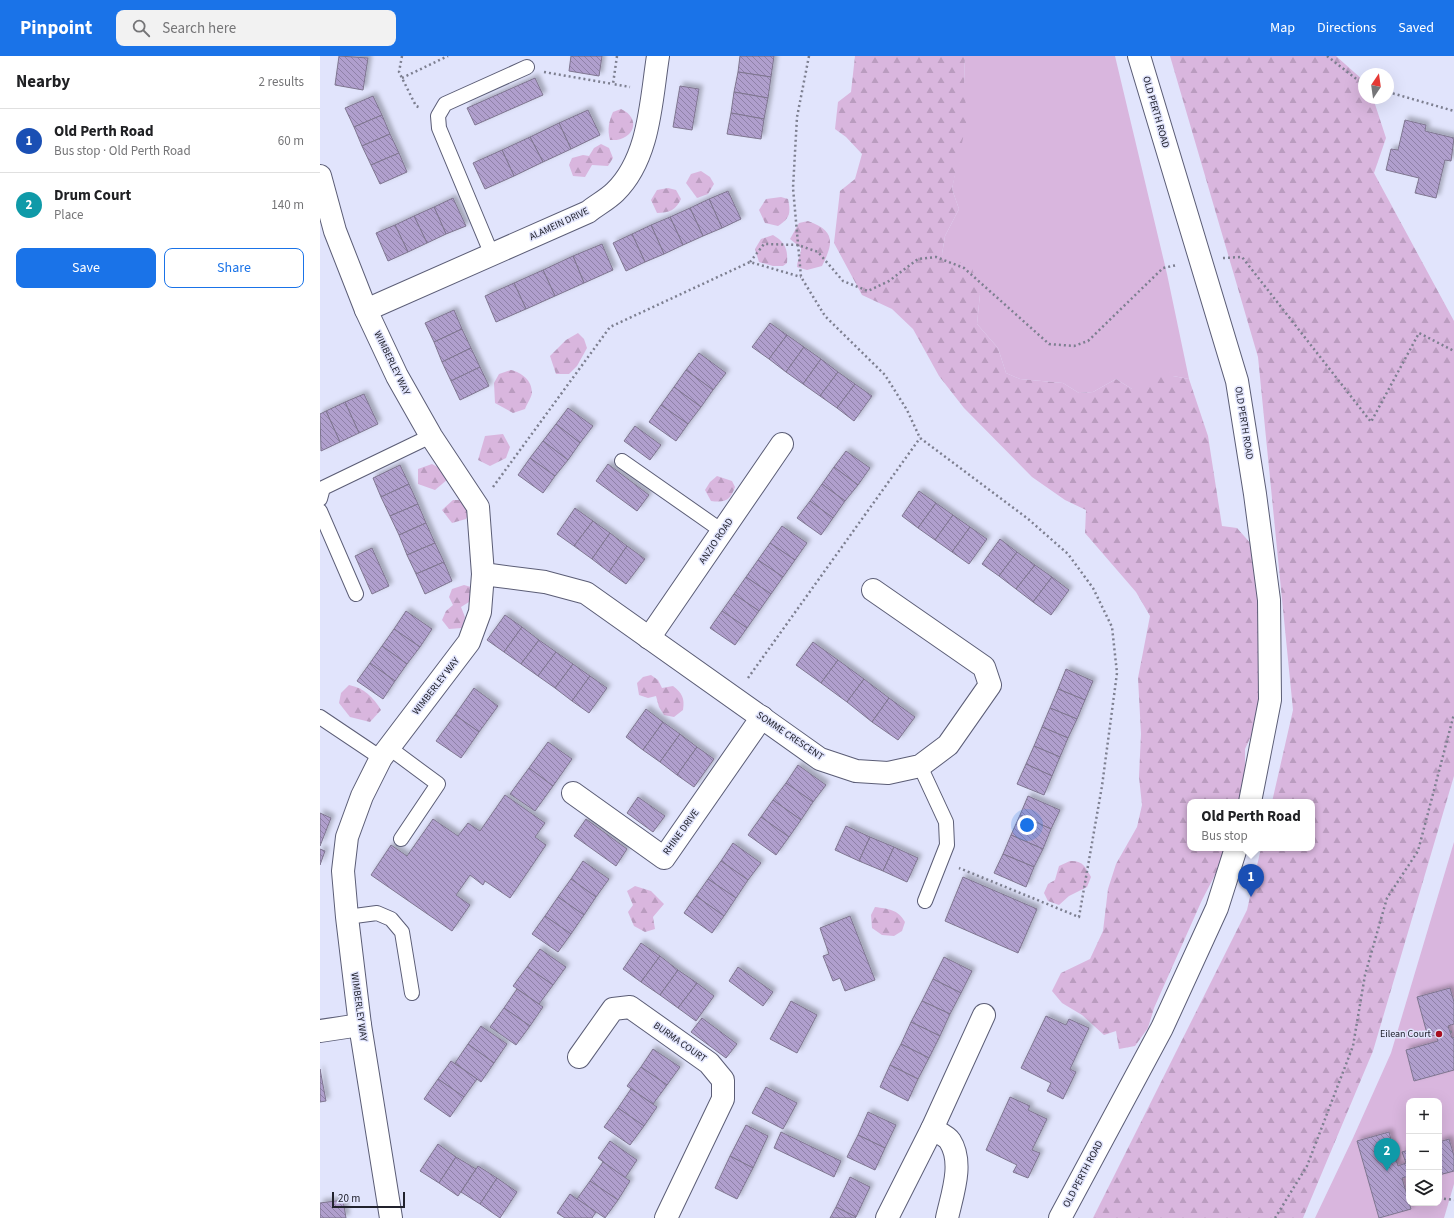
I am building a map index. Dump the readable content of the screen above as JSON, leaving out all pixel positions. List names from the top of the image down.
{
  "streets": {
    "street": [
      "OLD PERTH ROAD",
      "ALAMEIN DRIVE",
      "WIMBERLEY WAY",
      "ANZIO ROAD",
      "SOMME CRESCENT",
      "RHINE DRIVE",
      "BURMA COURT"
    ]
  },
  "crossings": [
    ["ALAMEIN DRIVE", "WIMBERLEY WAY"],
    ["WIMBERLEY WAY", "SOMME CRESCENT"],
    ["ANZIO ROAD", "SOMME CRESCENT"],
    ["SOMME CRESCENT", "RHINE DRIVE"]
  ],
  "places": ["Eilean Court"],
  "scale_bar": "20 m",
  "north": "top",
  "page": {
    "header": "Pinpoint",
    "search": "Search here",
    "nav": ["Map", "Directions", "Saved"],
    "heading": ["Nearby", "2 results"],
    "list": [
      {
        "mark": "1",
        "name": "Old Perth Road",
        "note": "Bus stop · Old Perth Road",
        "value": "60 m"
      },
      {
        "mark": "2",
        "name": "Drum Court",
        "note": "Place",
        "value": "140 m"
      }
    ],
    "buttons": ["Save", "Share"],
    "popup": ["Old Perth Road", "Bus stop"],
    "pins": ["1", "2"],
    "map_buttons": ["+", "−"],
    "scale": "20 m"
  }
}
